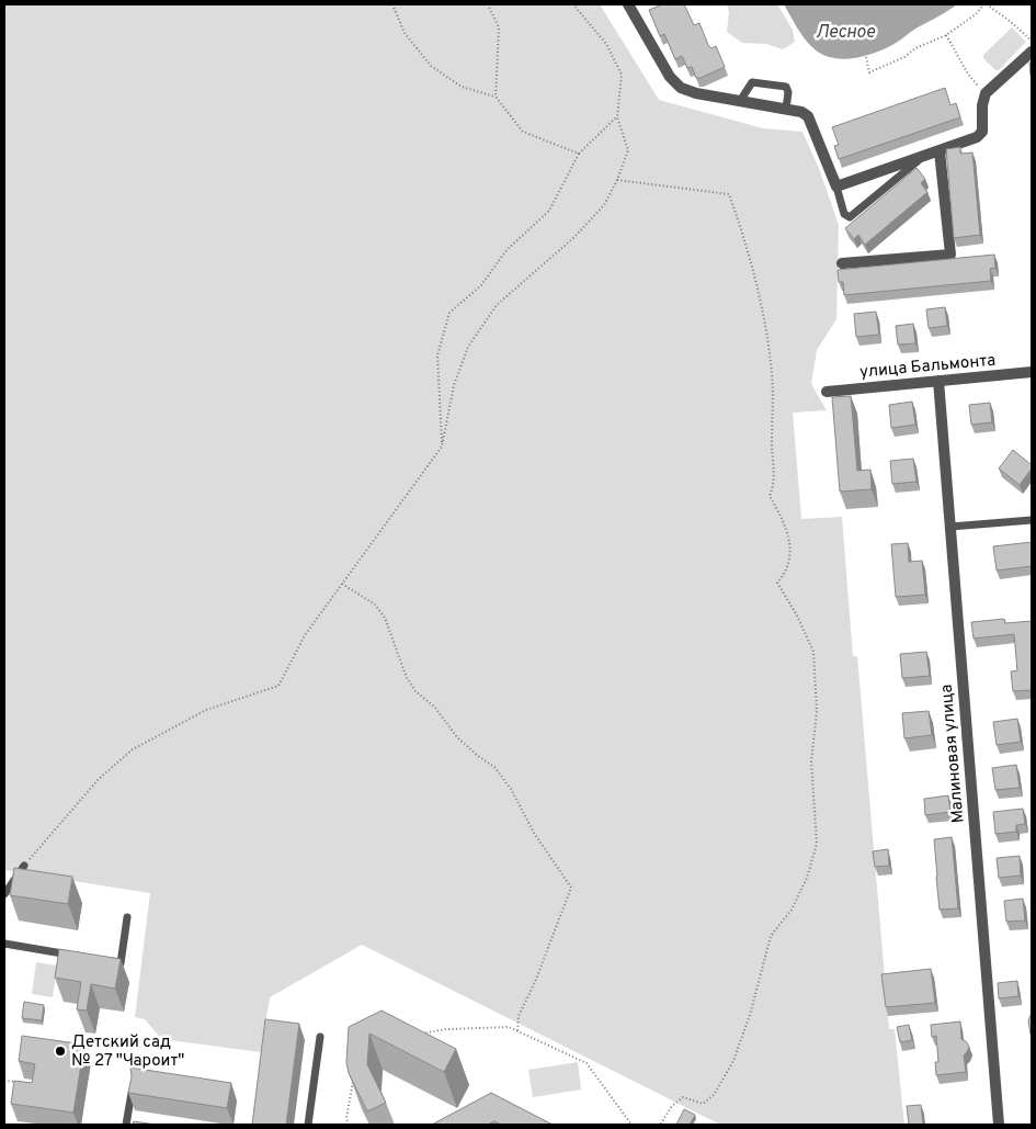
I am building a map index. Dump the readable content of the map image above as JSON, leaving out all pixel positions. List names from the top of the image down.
{
  "streets": {
    "street": ["улица Бальмонта", "Малиновая улица"]
  },
  "crossings": [
    ["улица Бальмонта", "Малиновая улица"]
  ],
  "water": ["Лесное"],
  "places": ["Детский сад № 27 \"Чароит\""]
}
